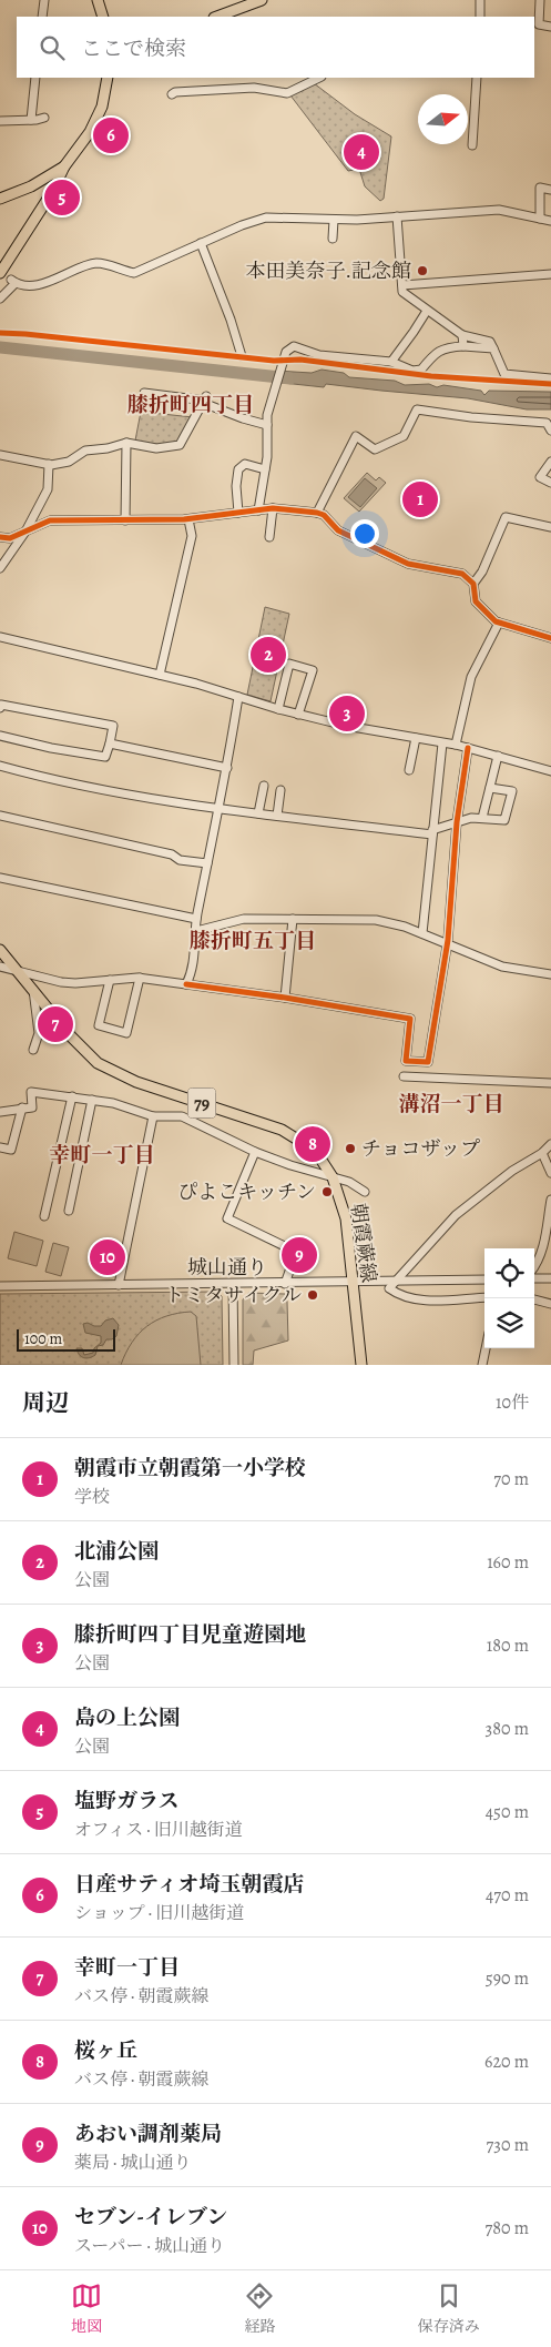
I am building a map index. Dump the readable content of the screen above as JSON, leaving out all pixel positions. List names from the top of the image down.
{
  "streets": {
    "main road": ["79", "朝霞蕨線"],
    "street": ["城山通り"]
  },
  "crossings": [
    ["朝霞蕨線", "城山通り"]
  ],
  "districts": [
    "膝折町四丁目",
    "膝折町五丁目",
    "溝沼一丁目",
    "幸町一丁目"
  ],
  "places": [
    "本田美奈子.記念館",
    "チョコザップ",
    "ぴよこキッチン",
    "トミタサイクル"
  ],
  "scale_bar": "100 m",
  "north": "right",
  "page": {
    "search": "ここで検索",
    "pins": [
      "6",
      "4",
      "5",
      "1",
      "2",
      "3",
      "7",
      "8",
      "9",
      "10"
    ],
    "scale": "100 m",
    "heading": ["周辺", "10件"],
    "list": [
      {
        "mark": "1",
        "name": "朝霞市立朝霞第一小学校",
        "note": "学校",
        "value": "70 m"
      },
      {
        "mark": "2",
        "name": "北浦公園",
        "note": "公園",
        "value": "160 m"
      },
      {
        "mark": "3",
        "name": "膝折町四丁目児童遊園地",
        "note": "公園",
        "value": "180 m"
      },
      {
        "mark": "4",
        "name": "島の上公園",
        "note": "公園",
        "value": "380 m"
      },
      {
        "mark": "5",
        "name": "塩野ガラス",
        "note": "オフィス · 旧川越街道",
        "value": "450 m"
      },
      {
        "mark": "6",
        "name": "日産サティオ埼玉朝霞店",
        "note": "ショップ · 旧川越街道",
        "value": "470 m"
      },
      {
        "mark": "7",
        "name": "幸町一丁目",
        "note": "バス停 · 朝霞蕨線",
        "value": "590 m"
      },
      {
        "mark": "8",
        "name": "桜ヶ丘",
        "note": "バス停 · 朝霞蕨線",
        "value": "620 m"
      },
      {
        "mark": "9",
        "name": "あおい調剤薬局",
        "note": "薬局 · 城山通り",
        "value": "730 m"
      },
      {
        "mark": "10",
        "name": "セブン-イレブン",
        "note": "スーパー · 城山通り",
        "value": "780 m"
      }
    ],
    "nav": ["地図", "経路", "保存済み"]
  }
}
